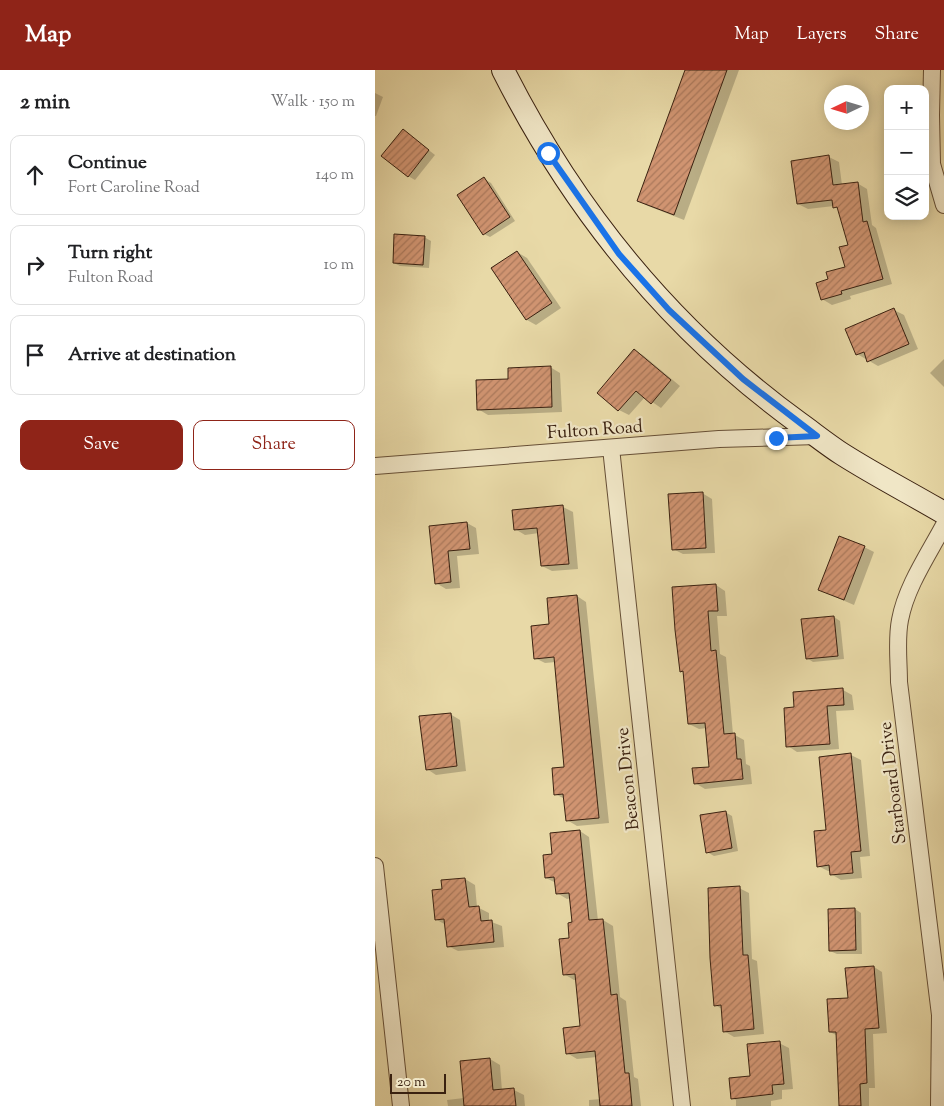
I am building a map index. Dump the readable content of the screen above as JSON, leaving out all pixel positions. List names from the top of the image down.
{
  "streets": {
    "street": ["Fulton Road", "Beacon Drive", "Starboard Drive"]
  },
  "crossings": [
    ["Fulton Road", "Beacon Drive"]
  ],
  "scale_bar": "20 m",
  "north": "left",
  "page": {
    "header": "Map",
    "nav": ["Map", "Layers", "Share"],
    "heading": ["2 min", "Walk · 150 m"],
    "map_buttons": ["+", "−"],
    "list": [
      ["Continue", "Fort Caroline Road", "140 m"],
      ["Turn right", "Fulton Road", "10 m"],
      "Arrive at destination"
    ],
    "buttons": ["Save", "Share"],
    "scale": "20 m"
  }
}
